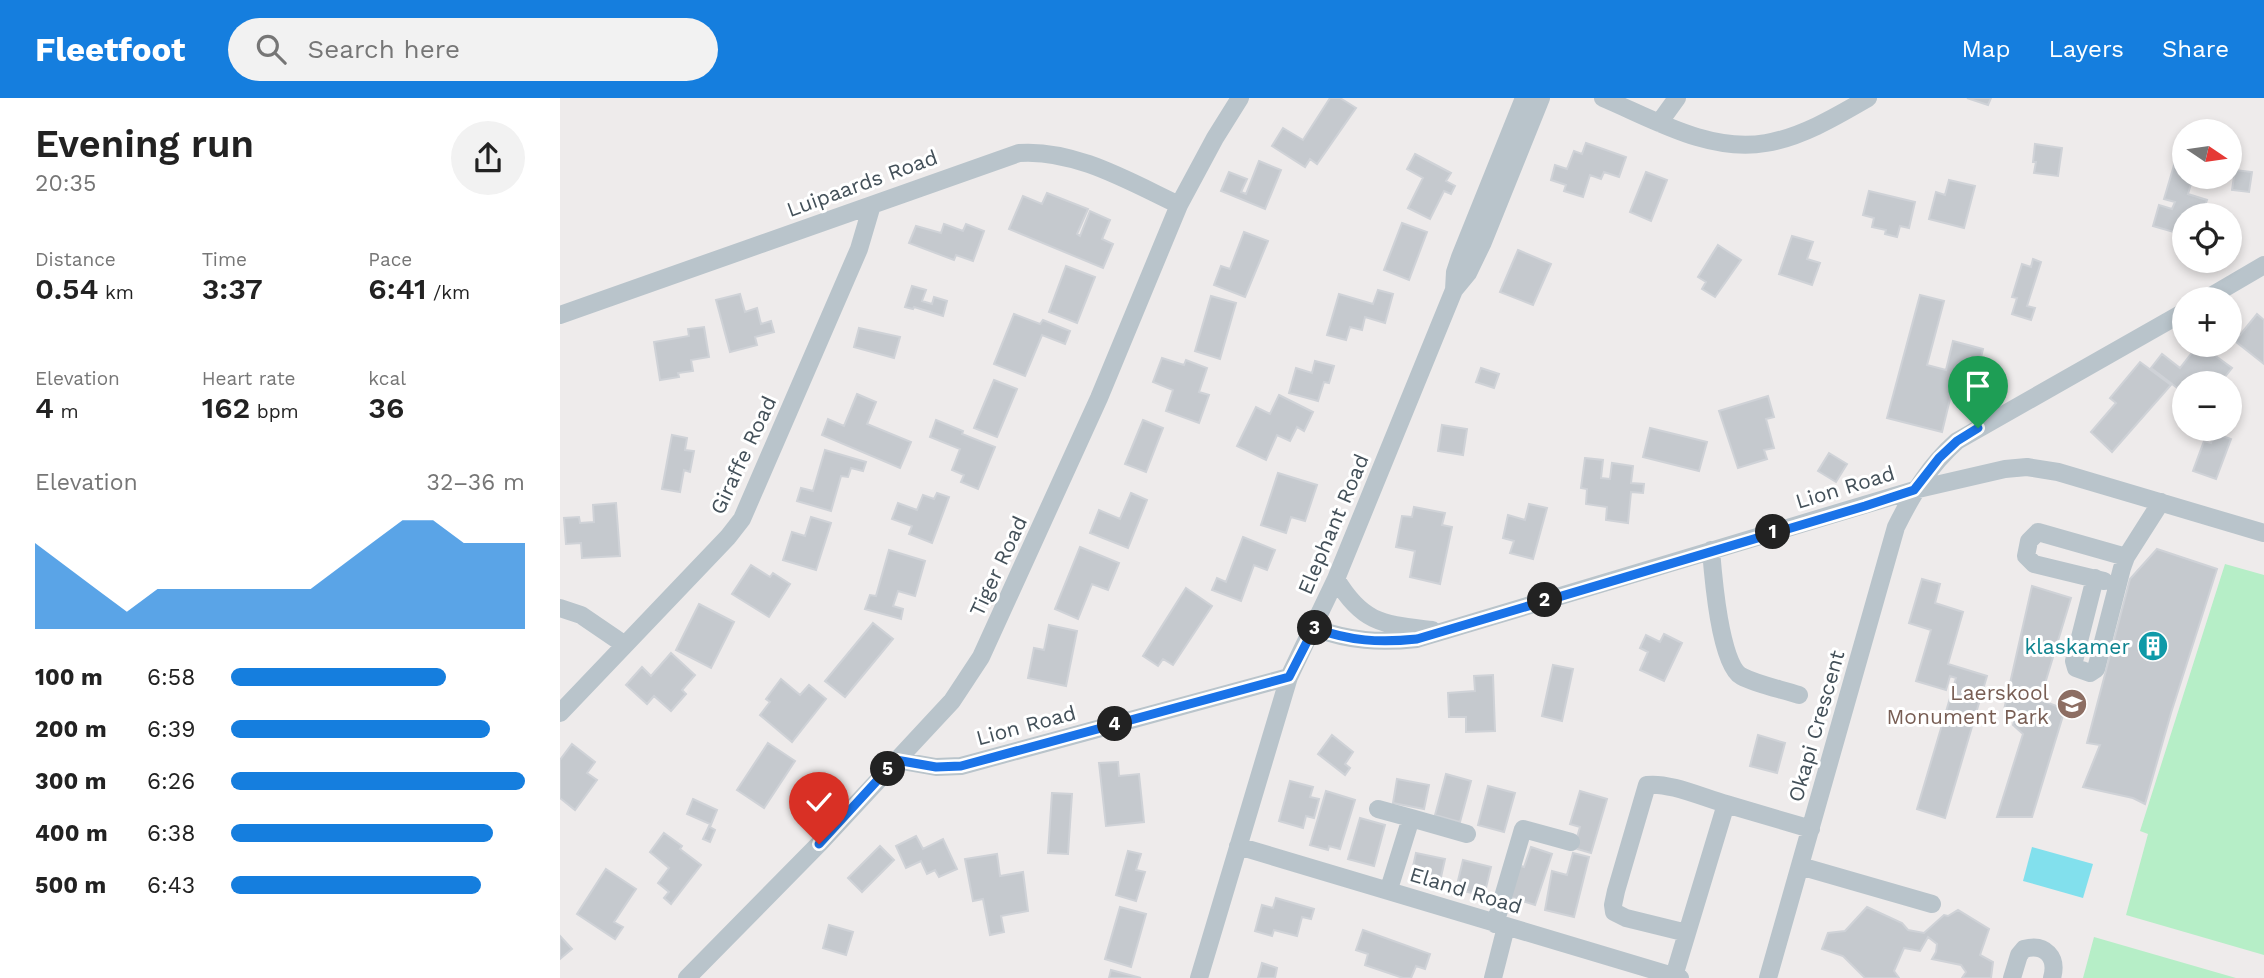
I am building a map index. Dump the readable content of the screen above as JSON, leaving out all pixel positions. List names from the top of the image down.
{
  "streets": {
    "street": [
      "Luipaards Road",
      "Giraffe Road",
      "Lion Road",
      "Elephant Road",
      "Tiger Road",
      "Okapi Crescent",
      "Eland Road"
    ]
  },
  "crossings": [
    ["Luipaards Road", "Giraffe Road"],
    ["Luipaards Road", "Tiger Road"],
    ["Lion Road", "Elephant Road"],
    ["Lion Road", "Tiger Road"],
    ["Lion Road", "Okapi Crescent"],
    ["Elephant Road", "Eland Road"]
  ],
  "places": {
    "building": ["klaskamer"],
    "school or university": ["Laerskool Monument Park"]
  },
  "north": "right",
  "page": {
    "header": "Fleetfoot",
    "search": "Search here",
    "nav": ["Map", "Layers", "Share"],
    "heading": ["Evening run", "20:35"],
    "map_buttons": ["+", "−"],
    "stats": [
      ["Distance", "0.54 km"],
      ["Time", "3:37"],
      ["Pace", "6:41 /km"],
      ["Elevation", "4 m"],
      ["Heart rate", "162 bpm"],
      ["kcal", "36"]
    ],
    "chart": ["Elevation", "32–36 m"],
    "pins": [
      "1",
      "2",
      "3",
      "4",
      "5"
    ],
    "list": [
      {
        "name": "100 m",
        "note": "6:58"
      },
      {
        "name": "200 m",
        "note": "6:39"
      },
      {
        "name": "300 m",
        "note": "6:26"
      },
      {
        "name": "400 m",
        "note": "6:38"
      },
      {
        "name": "500 m",
        "note": "6:43"
      }
    ]
  }
}
